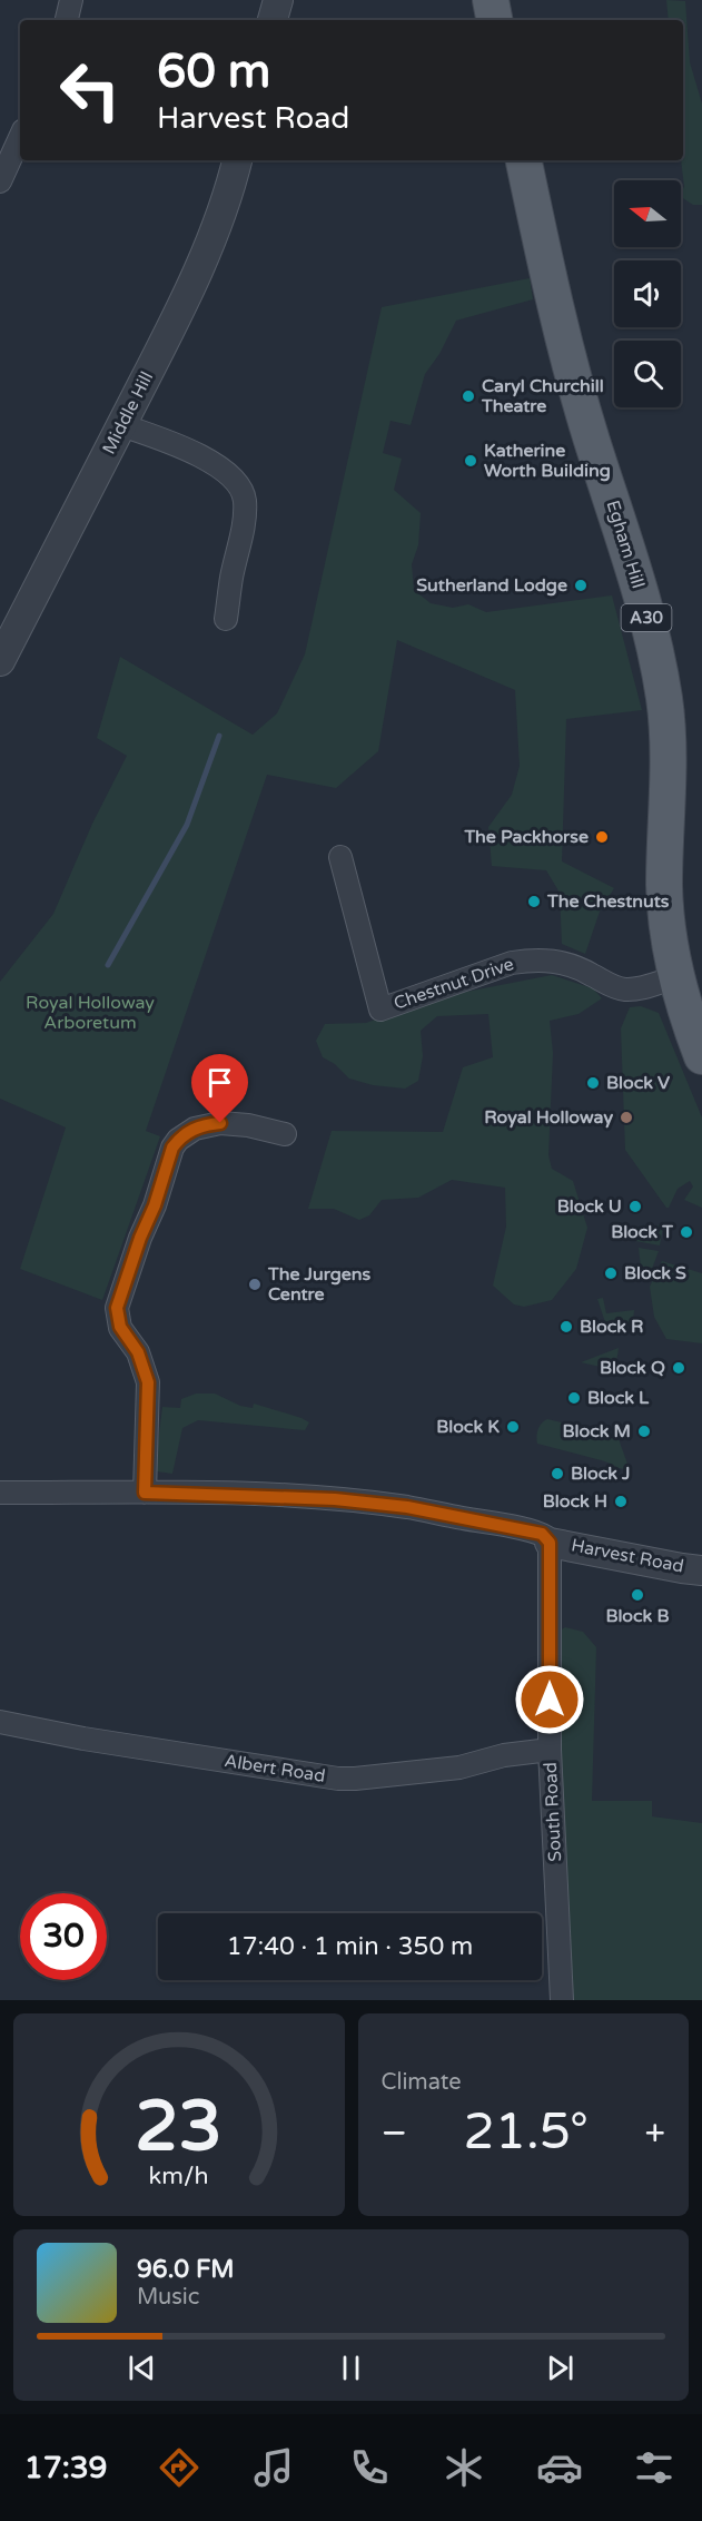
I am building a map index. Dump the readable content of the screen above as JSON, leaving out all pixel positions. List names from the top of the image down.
{
  "streets": {
    "main road": ["Egham Hill", "A30"],
    "street": [
      "Middle Hill",
      "Chestnut Drive",
      "Harvest Road",
      "Albert Road",
      "South Road"
    ]
  },
  "crossings": [
    ["Egham Hill", "Chestnut Drive"],
    ["Harvest Road", "South Road"],
    ["Albert Road", "South Road"]
  ],
  "parks": ["Royal Holloway Arboretum"],
  "places": [
    "Caryl Churchill Theatre",
    "Katherine Worth Building",
    "Sutherland Lodge",
    "The Packhorse",
    "The Chestnuts",
    "Block V",
    "Royal Holloway",
    "Block U",
    "Block T",
    "Block S",
    "The Jurgens Centre",
    "Block R",
    "Block Q",
    "Block L",
    "Block K",
    "Block M",
    "Block J",
    "Block H",
    "Block B"
  ],
  "north": "left",
  "page": {
    "turn": ["60 m", "Harvest Road"],
    "limit": "30",
    "trip": "17:40 · 1 min · 350 m",
    "tile": "Climate",
    "heat": ["−", "21.5°", "+"],
    "song": ["96.0 FM", "Music"],
    "tabs": "17:39",
    "gauge": ["23", "km/h"]
  }
}
